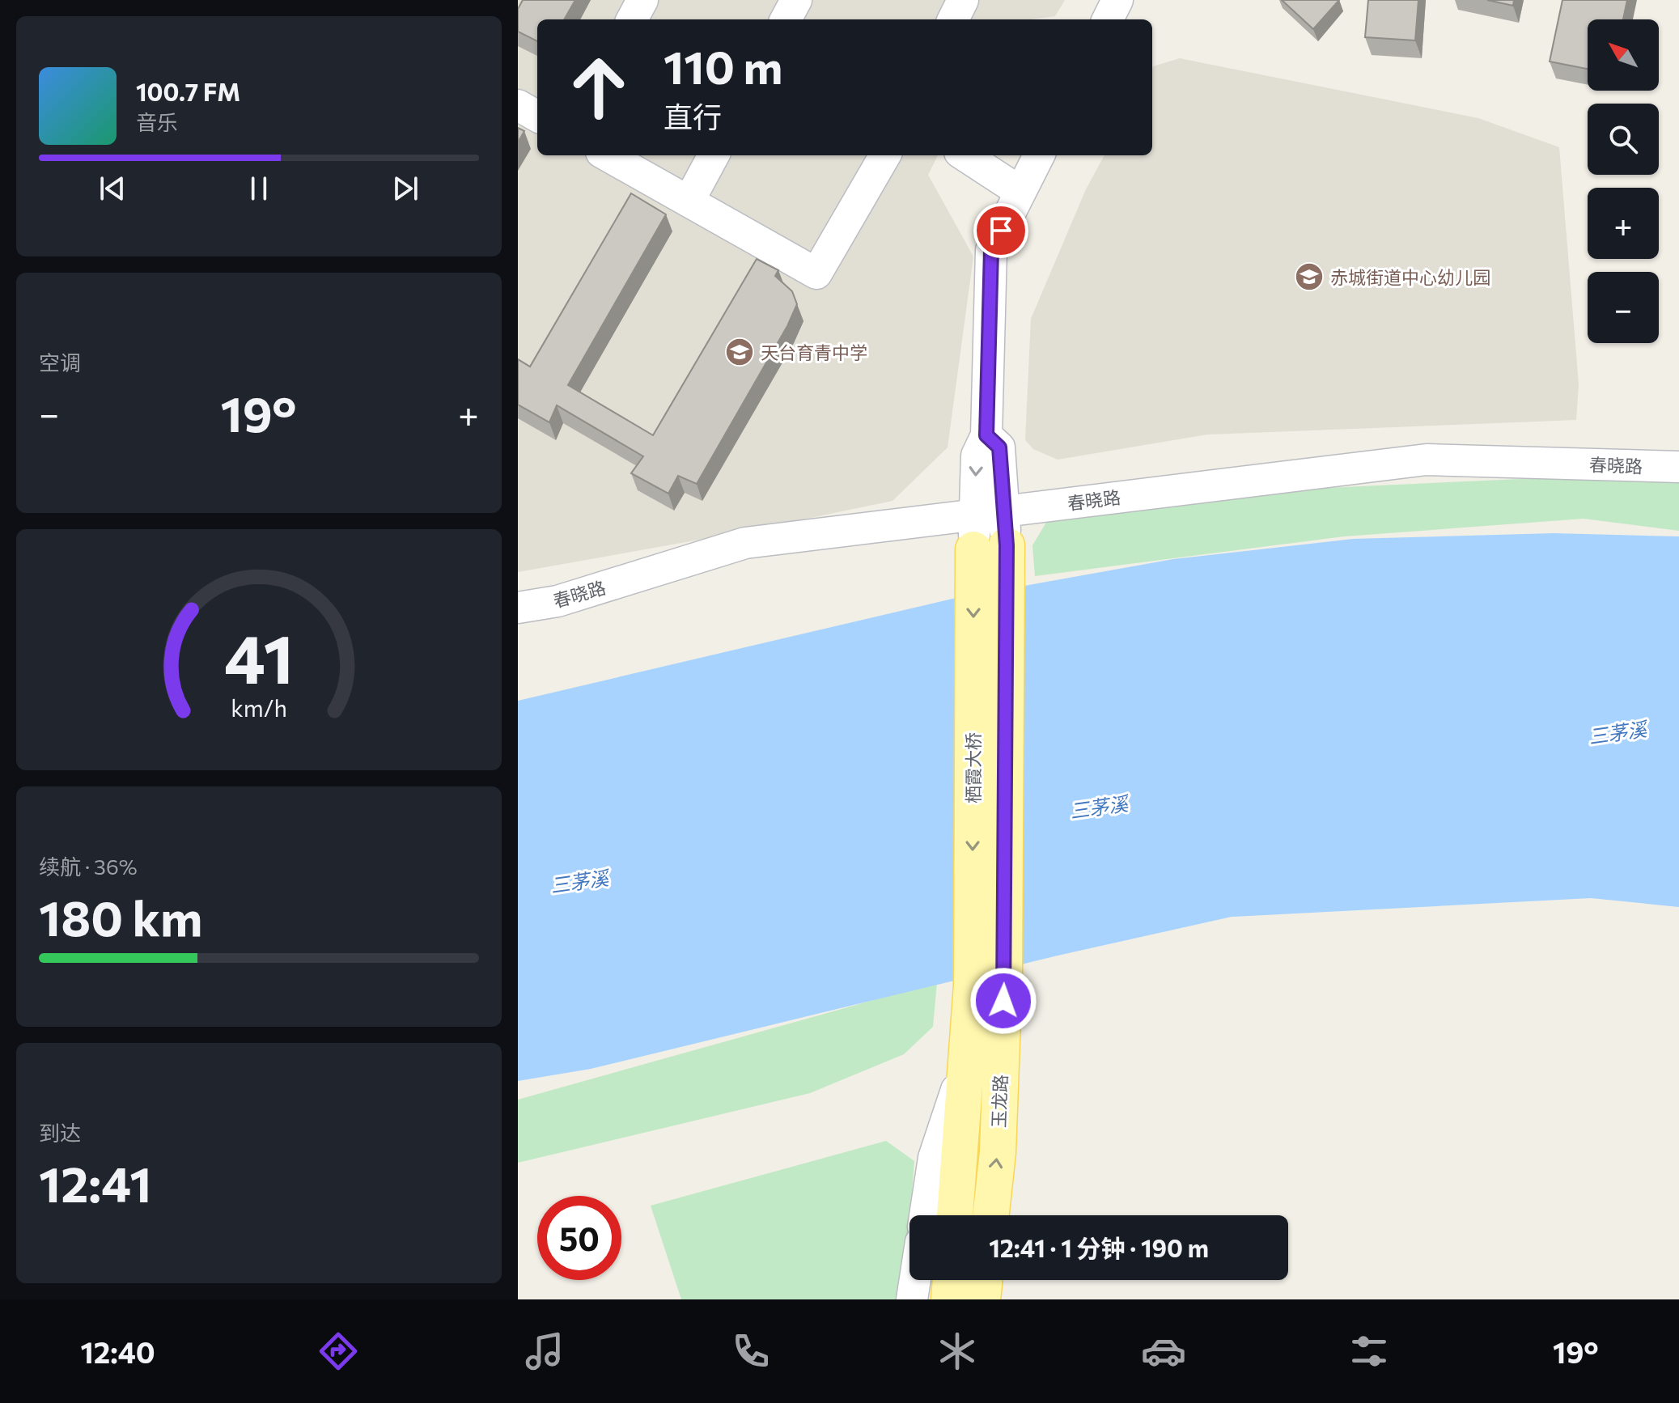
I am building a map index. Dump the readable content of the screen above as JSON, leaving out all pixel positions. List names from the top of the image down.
{
  "streets": {
    "main road": ["栖霞大桥", "玉龙路"],
    "street": ["春晓路"]
  },
  "crossings": [
    ["春晓路", "栖霞大桥"],
    ["栖霞大桥", "玉龙路"]
  ],
  "water": ["三茅溪"],
  "places": {
    "school or university": ["赤城街道中心幼儿园", "天台育青中学"]
  },
  "north": "top left",
  "page": {
    "map_buttons": ["+", "−"],
    "turn": ["110 m", "直行"],
    "song": ["100.7 FM", "音乐"],
    "tile": [
      "空调",
      ["续航 · 36%", "180 km"],
      ["到达", "12:41"]
    ],
    "heat": ["−", "19°", "+"],
    "limit": "50",
    "trip": "12:41 · 1 分钟 · 190 m",
    "tabs": ["12:40", "19°"],
    "gauge": ["41", "km/h"]
  }
}
